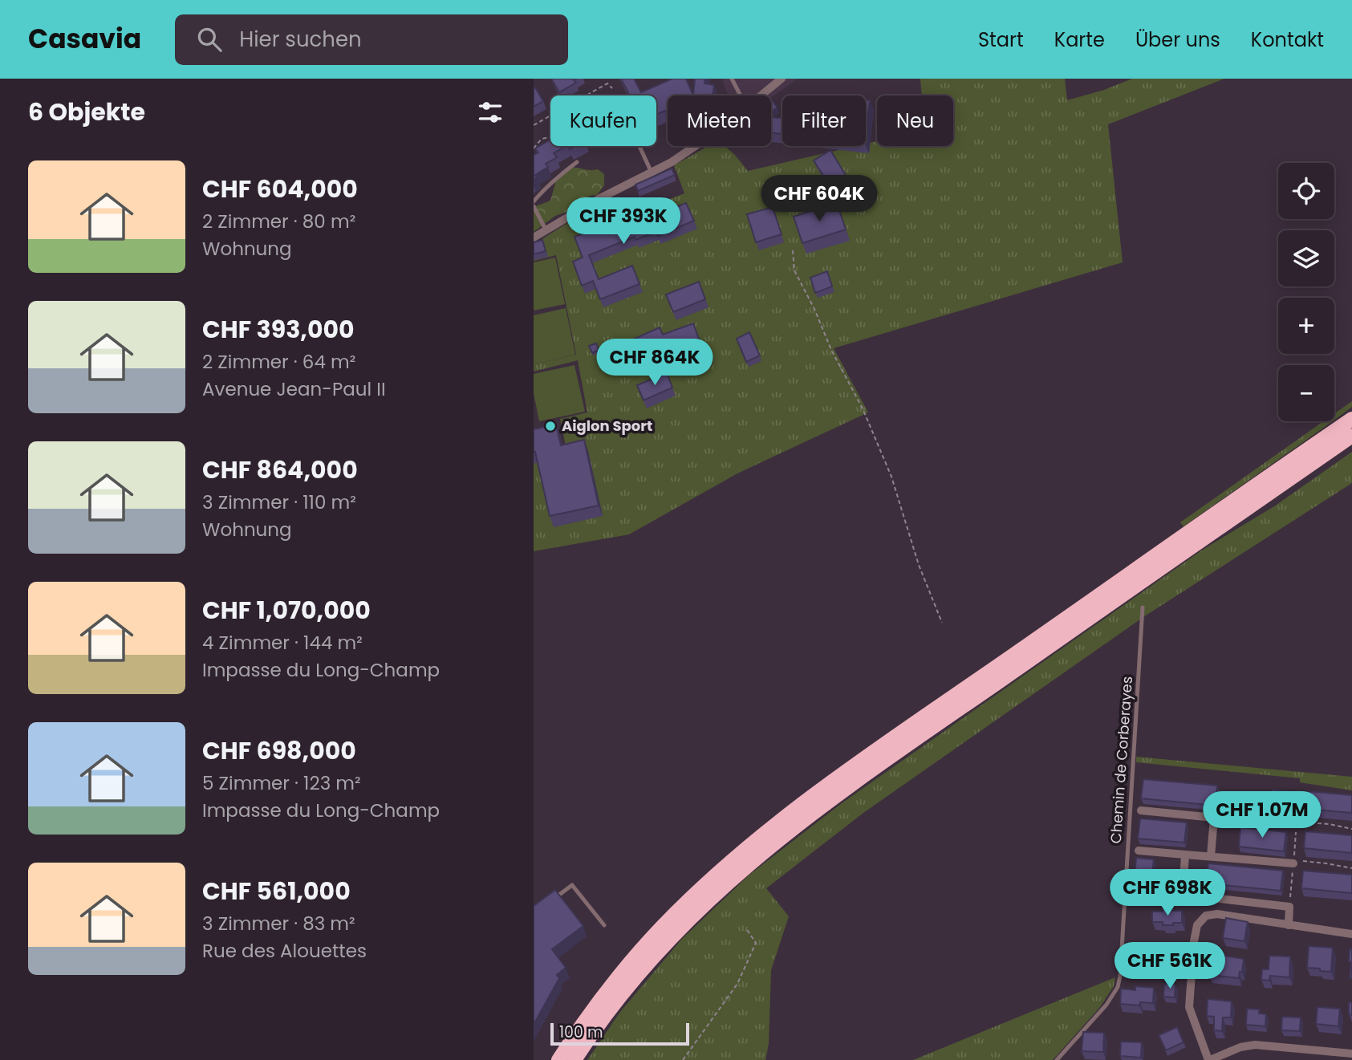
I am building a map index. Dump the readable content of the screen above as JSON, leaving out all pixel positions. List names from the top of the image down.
{
  "streets": {
    "lane": ["Chemin de Corberayes"]
  },
  "places": ["Aiglon Sport"],
  "scale_bar": "100 m",
  "page": {
    "header": "Casavia",
    "search": "Hier suchen",
    "nav": [
      "Start",
      "Karte",
      "Über uns",
      "Kontakt"
    ],
    "heading": "6 Objekte",
    "chip": [
      "Kaufen",
      "Mieten",
      "Filter",
      "Neu"
    ],
    "list": [
      {
        "name": "CHF 604,000",
        "note": "2 Zimmer · 80 m² · Wohnung"
      },
      {
        "name": "CHF 393,000",
        "note": "2 Zimmer · 64 m² · Avenue Jean-Paul II"
      },
      {
        "name": "CHF 864,000",
        "note": "3 Zimmer · 110 m² · Wohnung"
      },
      {
        "name": "CHF 1,070,000",
        "note": "4 Zimmer · 144 m² · Impasse du Long-Champ"
      },
      {
        "name": "CHF 698,000",
        "note": "5 Zimmer · 123 m² · Impasse du Long-Champ"
      },
      {
        "name": "CHF 561,000",
        "note": "3 Zimmer · 83 m² · Rue des Alouettes"
      }
    ],
    "map_buttons": ["+", "−"],
    "price": [
      "CHF 604K",
      "CHF 393K",
      "CHF 864K",
      "CHF 1.07M",
      "CHF 698K",
      "CHF 561K"
    ],
    "scale": "100 m"
  }
}
